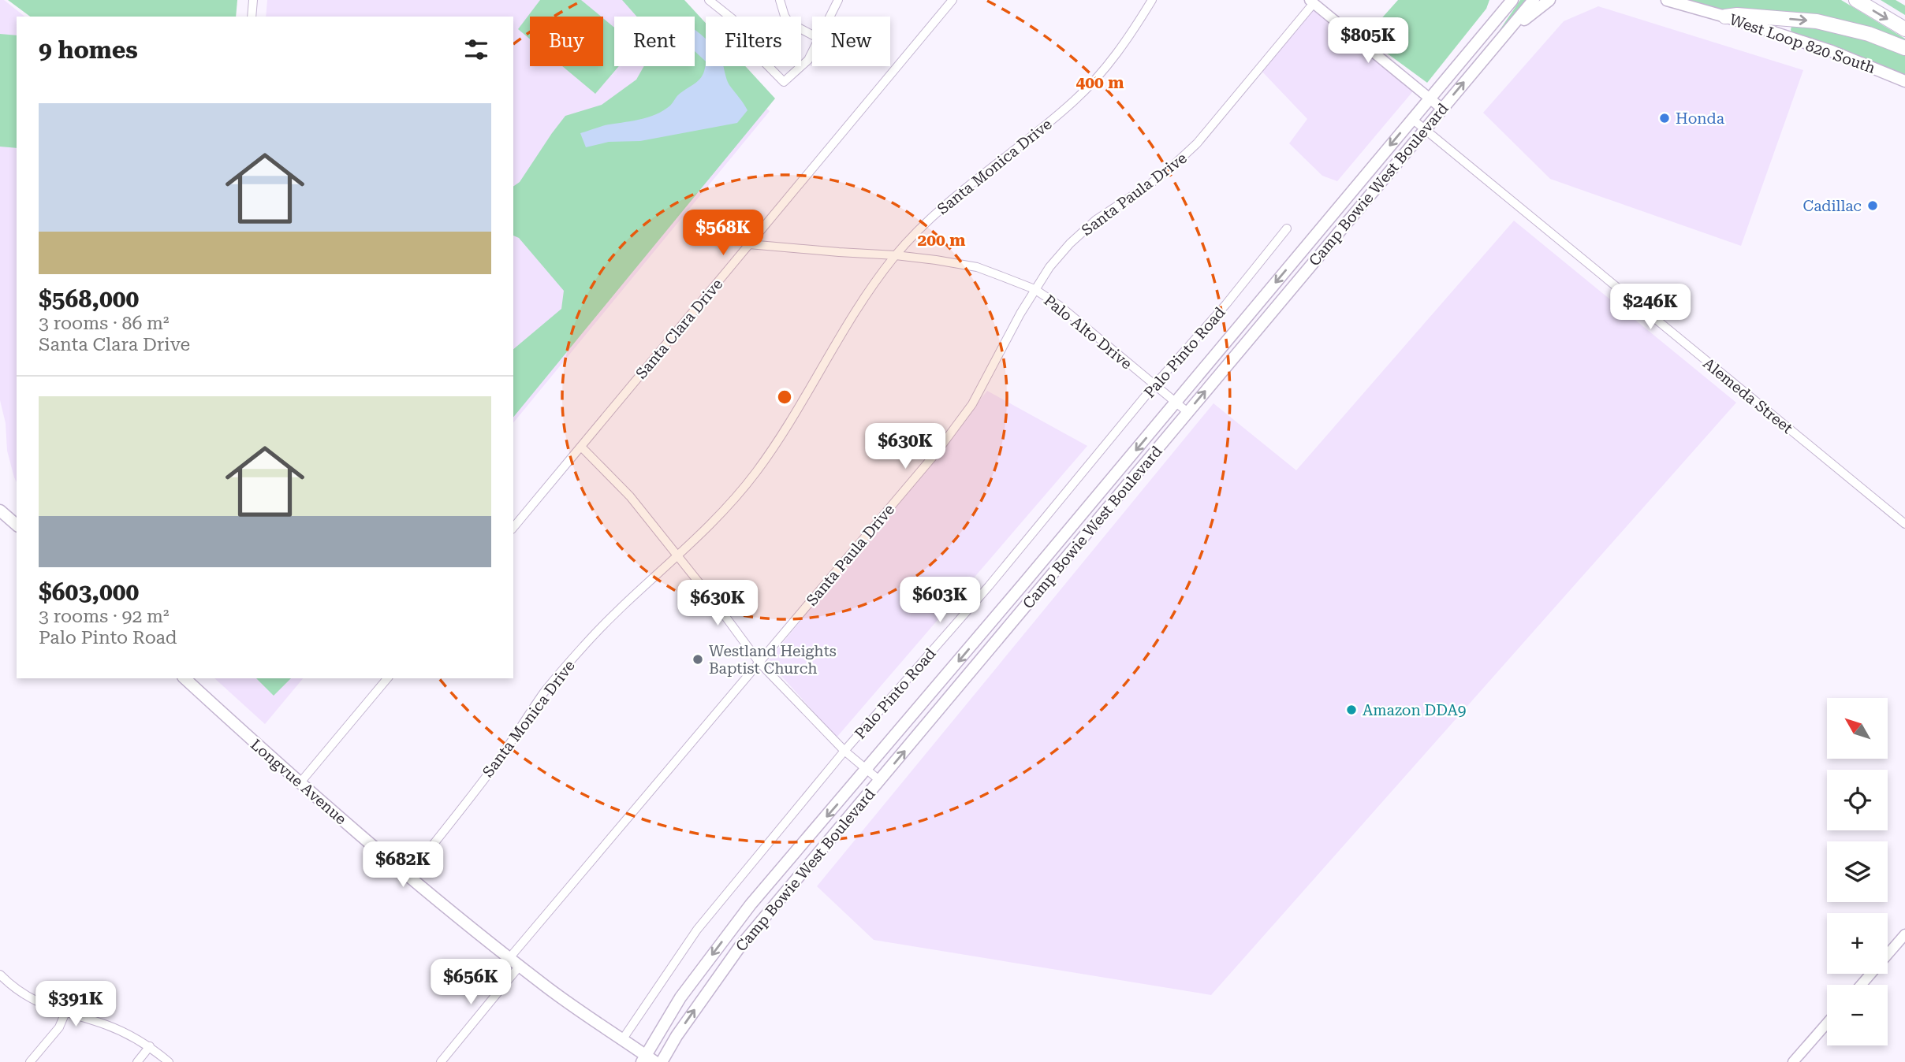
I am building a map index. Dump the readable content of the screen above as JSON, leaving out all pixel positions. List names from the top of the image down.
{
  "streets": {
    "main road": ["West Loop 820 South", "Camp Bowie West Boulevard", "Longvue Avenue"],
    "street": [
      "Santa Monica Drive",
      "Santa Paula Drive",
      "Santa Clara Drive",
      "Palo Alto Drive",
      "Palo Pinto Road",
      "Alemeda Street"
    ]
  },
  "crossings": [
    ["Santa Monica Drive", "Palo Alto Drive"],
    ["Santa Monica Drive", "Longvue Avenue"],
    ["Camp Bowie West Boulevard", "Palo Alto Drive"],
    ["Camp Bowie West Boulevard", "Alemeda Street"],
    ["Camp Bowie West Boulevard", "Longvue Avenue"],
    ["Santa Paula Drive", "Palo Alto Drive"],
    ["Santa Paula Drive", "Longvue Avenue"],
    ["Santa Clara Drive", "Palo Alto Drive"],
    ["Palo Alto Drive", "Palo Pinto Road"],
    ["Palo Pinto Road", "Longvue Avenue"]
  ],
  "places": [
    "Honda",
    "Cadillac",
    "Westland Heights Baptist Church",
    "Amazon DDA9"
  ],
  "north": "top left",
  "page": {
    "chip": [
      "Buy",
      "Rent",
      "Filters",
      "New"
    ],
    "heading": "9 homes",
    "price": [
      "$805K",
      "$568K",
      "$246K",
      "$630K",
      "$603K",
      "$630K",
      "$682K",
      "$656K",
      "$391K"
    ],
    "list": [
      {
        "name": "$568,000",
        "note": "3 rooms · 86 m² · Santa Clara Drive"
      },
      {
        "name": "$603,000",
        "note": "3 rooms · 92 m² · Palo Pinto Road"
      }
    ],
    "map_buttons": ["+", "−"]
  },
  "rings": ["400 m", "200 m"]
}
